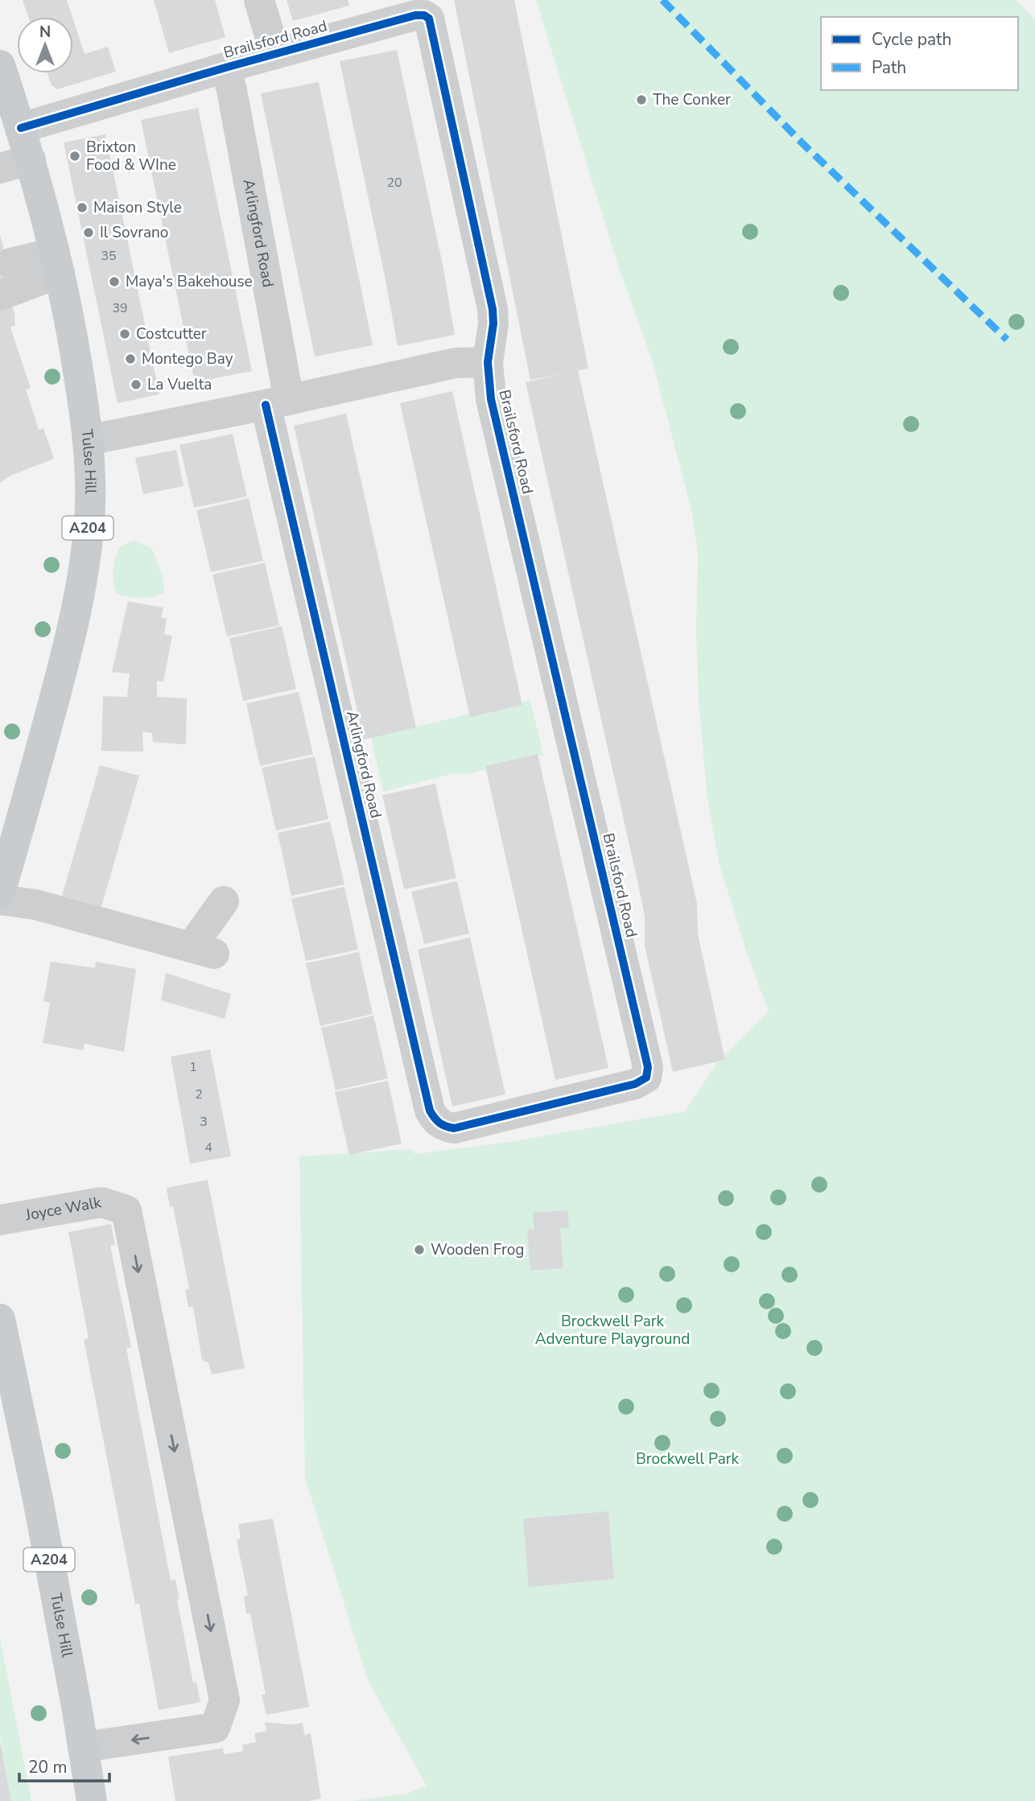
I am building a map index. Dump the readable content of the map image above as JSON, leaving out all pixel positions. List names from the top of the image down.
{
  "streets": {
    "main road": ["Tulse Hill", "A204"],
    "street": ["Brailsford Road", "Arlingford Road", "Joyce Walk"]
  },
  "crossings": [
    ["Brailsford Road", "Arlingford Road"],
    ["Brailsford Road", "Tulse Hill"],
    ["Tulse Hill", "Joyce Walk"]
  ],
  "parks": ["Brockwell Park Adventure Playground", "Brockwell Park"],
  "places": [
    "The Conker",
    "Brixton Food & WIne",
    "Maison Style",
    "Il Sovrano",
    "Maya's Bakehouse",
    "Costcutter",
    "Montego Bay",
    "La Vuelta",
    "Wooden Frog"
  ],
  "house_numbers": [
    "20",
    "35",
    "39",
    "1",
    "2",
    "3",
    "4"
  ],
  "legend": ["Cycle path", "Path"],
  "scale_bar": "20 m",
  "north": "top"
}
